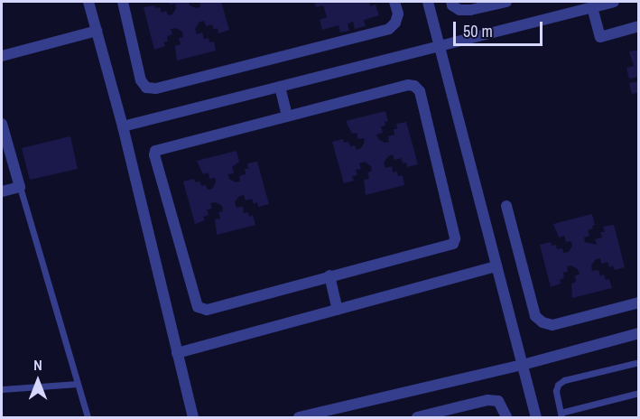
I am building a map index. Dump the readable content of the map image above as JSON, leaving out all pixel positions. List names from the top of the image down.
{
  "scale_bar": "50 m",
  "north": "top"
}
